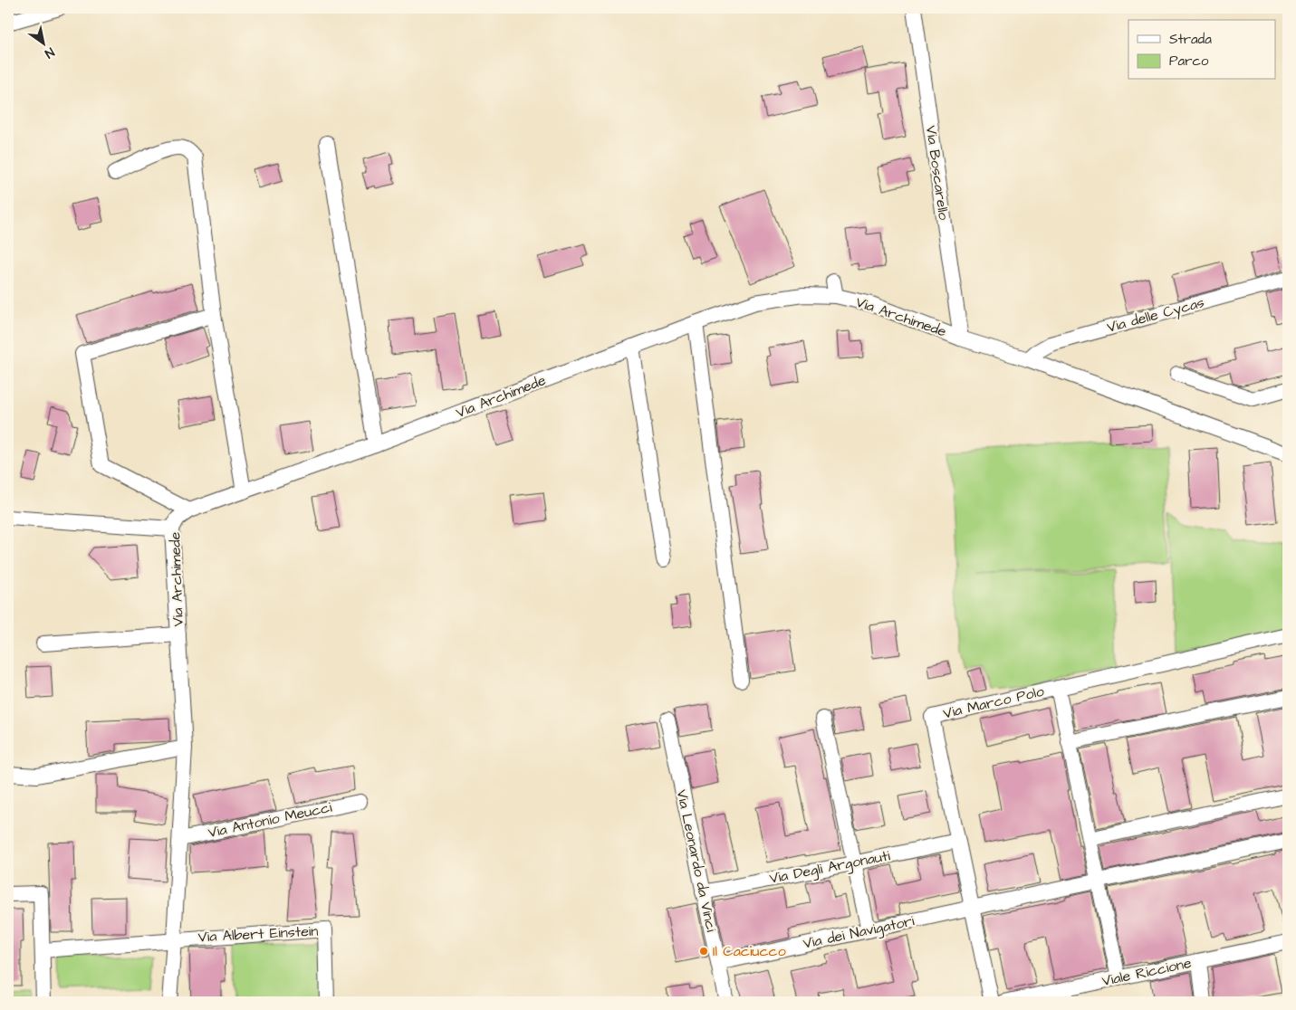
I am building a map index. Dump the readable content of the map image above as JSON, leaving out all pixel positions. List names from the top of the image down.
{
  "streets": {
    "street": [
      "Via Boscarello",
      "Via delle Cycas",
      "Via Archimede",
      "Via Marco Polo",
      "Via Antonio Meucci",
      "Via Leonardo da Vinci",
      "Via Degli Argonauti",
      "Via dei Navigatori",
      "Via Albert Einstein",
      "Viale Riccione"
    ]
  },
  "crossings": [
    ["Via Boscarello", "Via Archimede"],
    ["Via delle Cycas", "Via Archimede"],
    ["Via Archimede", "Via Antonio Meucci"],
    ["Via Archimede", "Via Albert Einstein"],
    ["Via Marco Polo", "Via Degli Argonauti"],
    ["Via Marco Polo", "Via dei Navigatori"],
    ["Via Leonardo da Vinci", "Via Degli Argonauti"],
    ["Via Leonardo da Vinci", "Via dei Navigatori"]
  ],
  "places": ["Il Caciucco"],
  "legend": ["Strada", "Parco"],
  "north": "bottom right"
}
